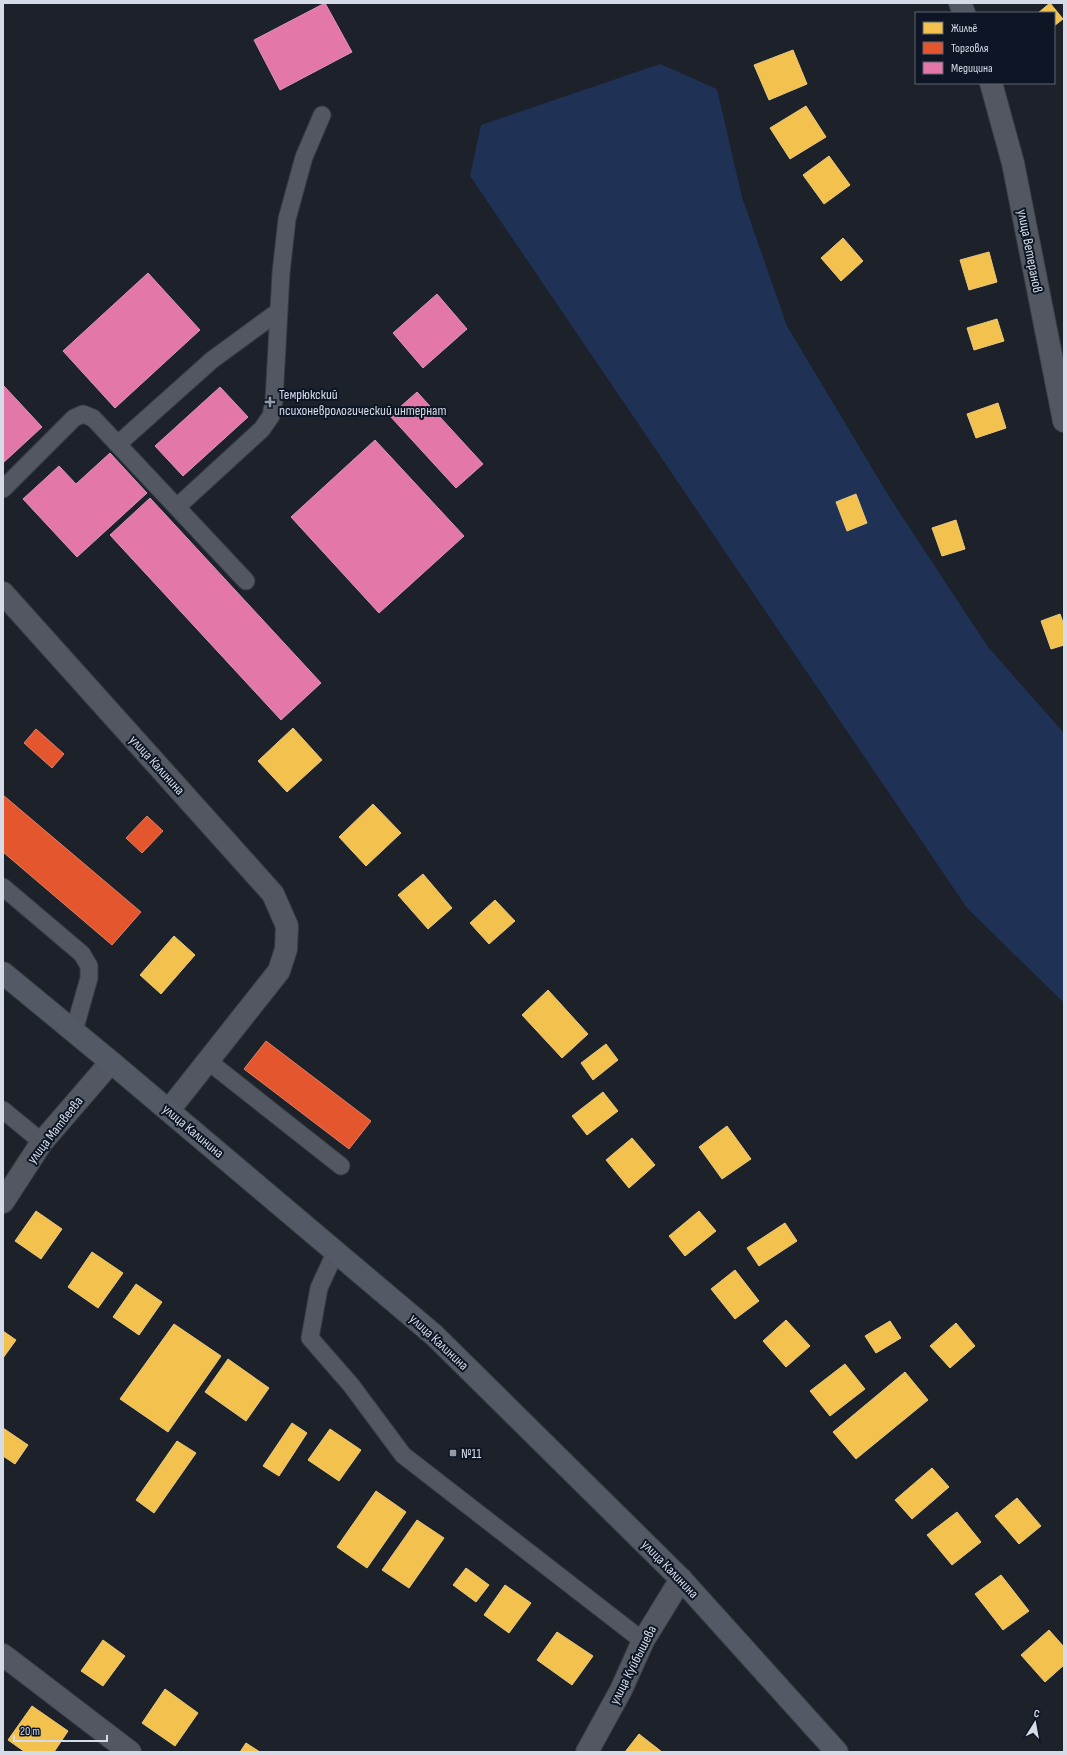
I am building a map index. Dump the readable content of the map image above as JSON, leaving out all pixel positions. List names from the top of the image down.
{
  "streets": {
    "main road": ["улица Калинина"],
    "street": ["улица Ветеранов", "улица Матвеева", "улица Куйбышева"]
  },
  "crossings": [
    ["улица Калинина", "улица Матвеева"],
    ["улица Калинина", "улица Куйбышева"]
  ],
  "places": {
    "health": ["Темрюкский психоневрологический интернат"],
    "transit": ["№11"]
  },
  "legend": ["Жильё", "Торговля", "Медицина"],
  "scale_bar": "20 m",
  "north": "top"
}
